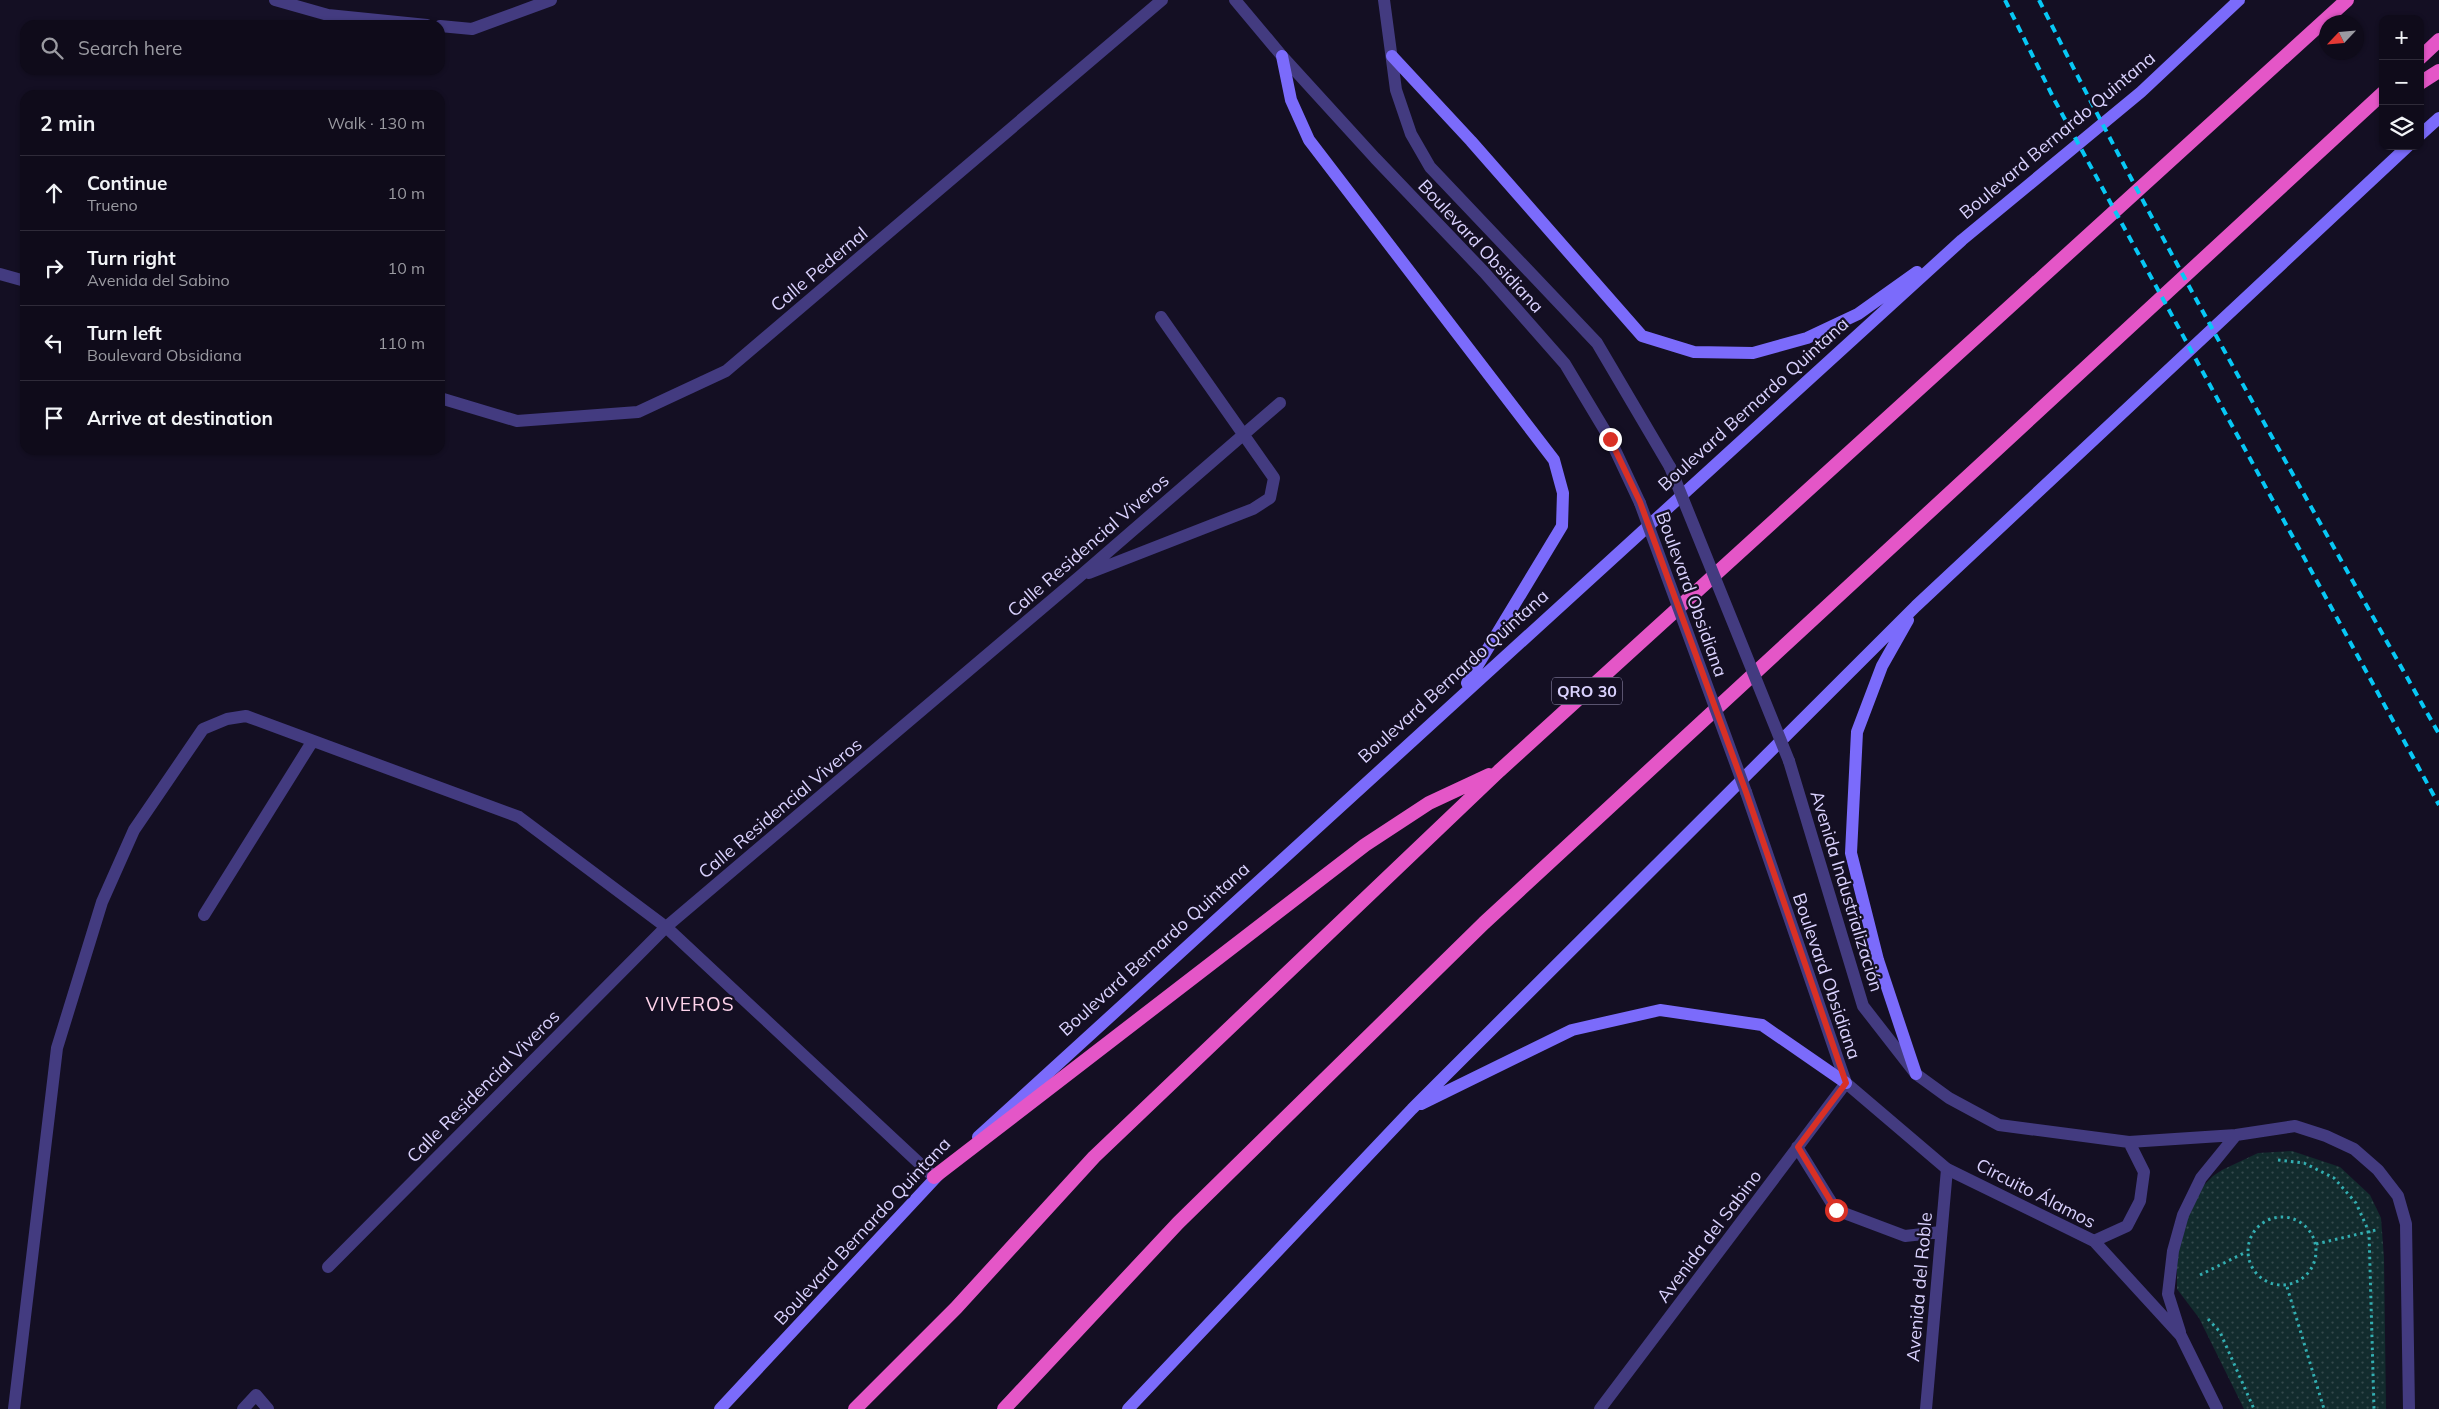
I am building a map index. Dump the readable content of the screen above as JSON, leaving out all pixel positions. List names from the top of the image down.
{
  "streets": {
    "highway": ["QRO 30"],
    "main road": ["Boulevard Bernardo Quintana"],
    "street": [
      "Boulevard Obsidiana",
      "Calle Pedernal",
      "Calle Residencial Viveros",
      "Avenida Industrialización",
      "Circuito Álamos",
      "Avenida del Sabino",
      "Avenida del Roble"
    ]
  },
  "crossings": [
    ["Boulevard Obsidiana", "Avenida Industrialización"],
    ["Boulevard Obsidiana", "Circuito Álamos"],
    ["Boulevard Obsidiana", "Avenida del Sabino"],
    ["Circuito Álamos", "Avenida del Sabino"],
    ["Circuito Álamos", "Avenida del Roble"]
  ],
  "districts": ["VIVEROS"],
  "north": "bottom left",
  "page": {
    "map_buttons": ["+", "−"],
    "search": "Search here",
    "heading": ["2 min", "Walk · 130 m"],
    "list": [
      ["Continue", "Trueno", "10 m"],
      ["Turn right", "Avenida del Sabino", "10 m"],
      ["Turn left", "Boulevard Obsidiana", "110 m"],
      "Arrive at destination"
    ]
  }
}
